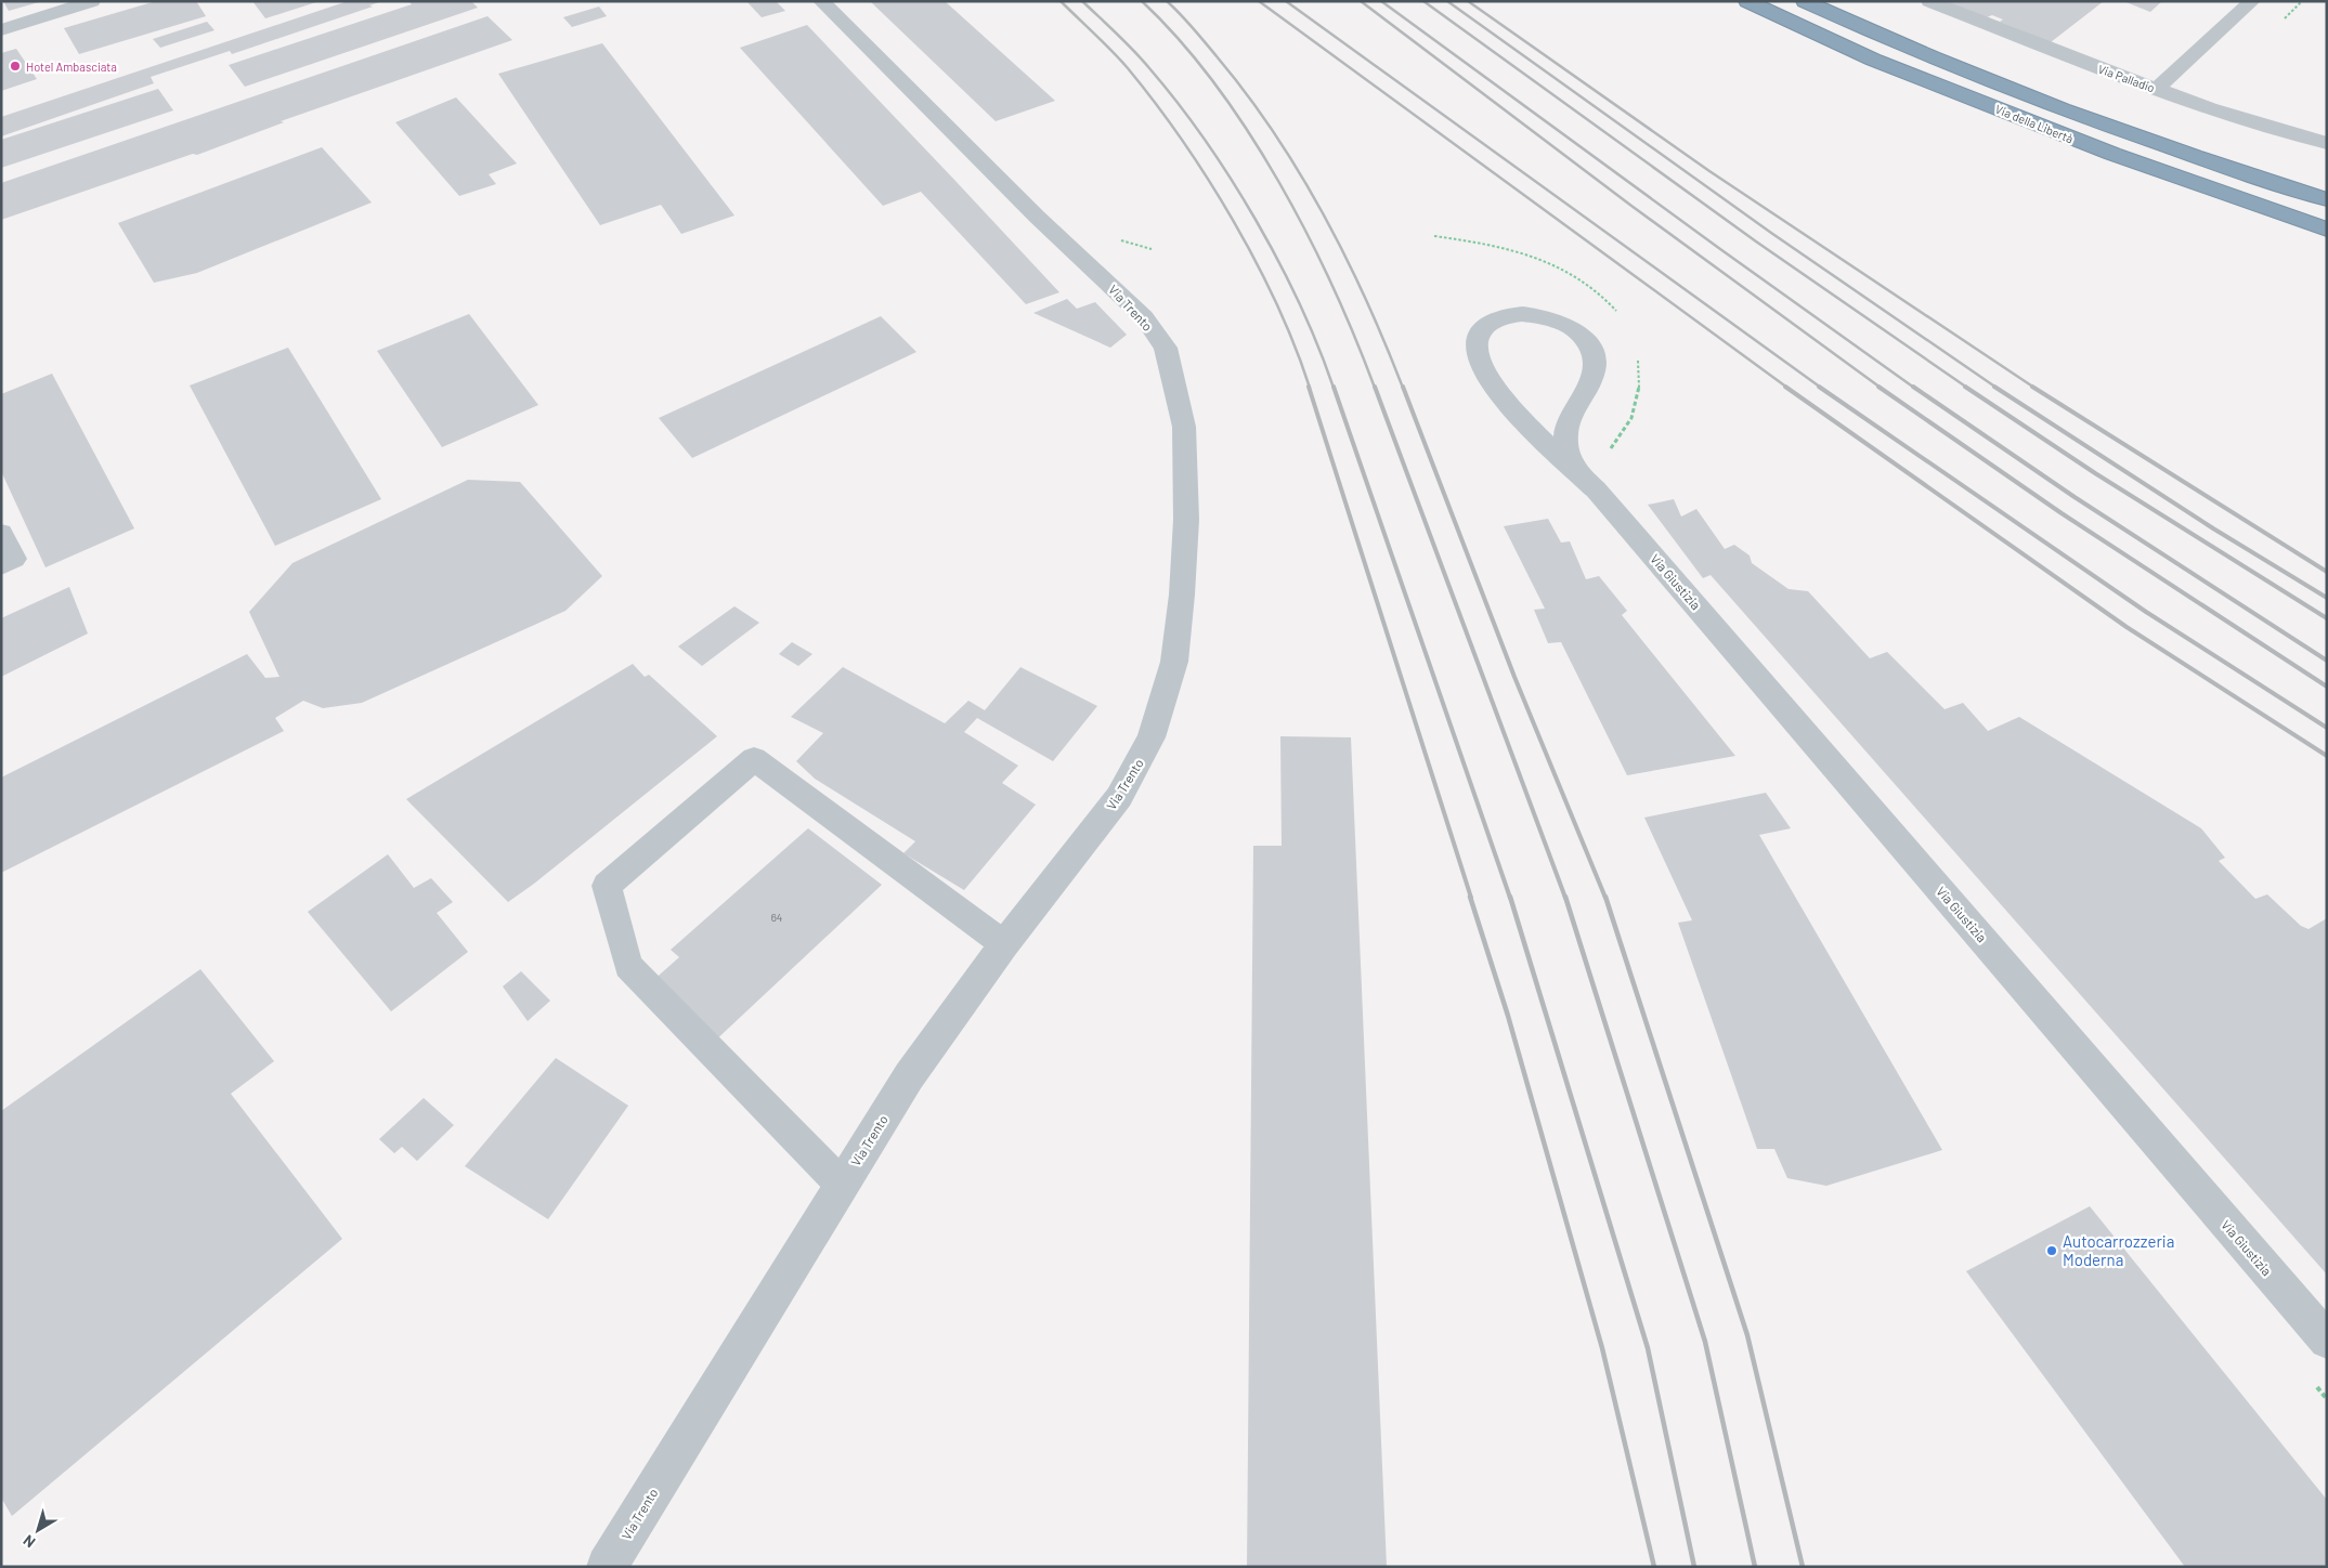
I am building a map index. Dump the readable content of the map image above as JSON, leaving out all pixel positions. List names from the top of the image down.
{
  "streets": {
    "highway": ["Via della Libertà"],
    "street": ["Via Palladio", "Via Trento", "Via Giustizia"]
  },
  "places": ["Hotel Ambasciata", "Autocarrozzeria Moderna"],
  "house_numbers": ["64"],
  "north": "bottom left"
}
